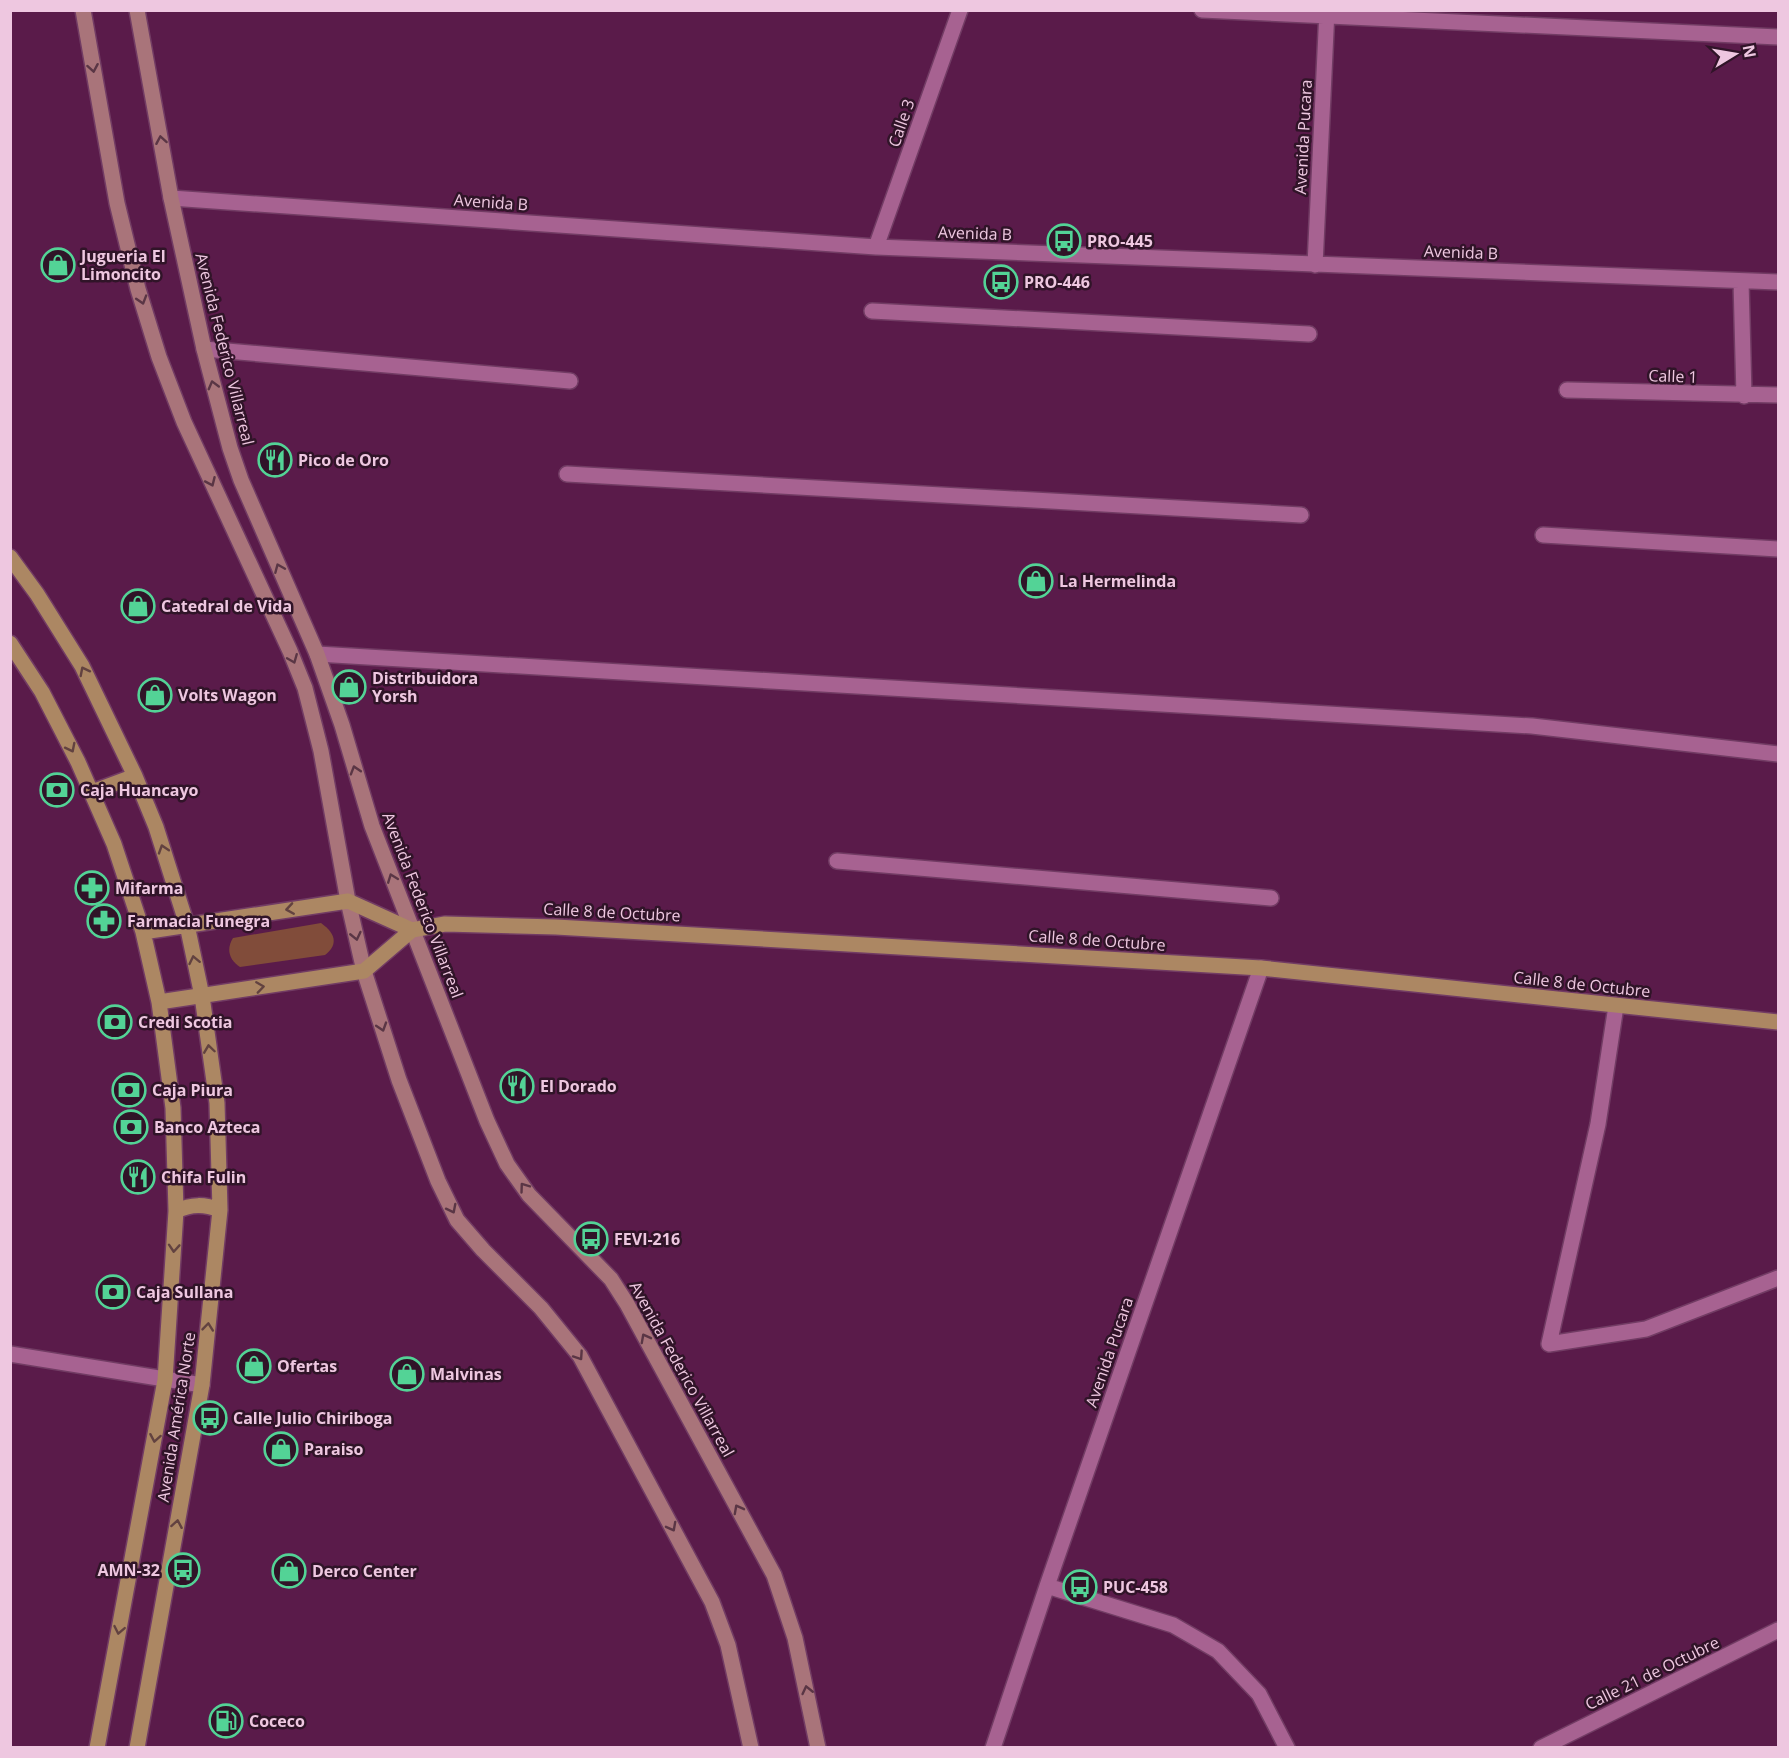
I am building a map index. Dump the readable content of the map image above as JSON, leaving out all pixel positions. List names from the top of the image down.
{
  "streets": {
    "main road": ["Avenida Federico Villarreal", "Calle 8 de Octubre", "Avenida América Norte"],
    "street": [
      "Calle 3",
      "Avenida Pucara",
      "Avenida B",
      "Calle 1",
      "Calle 21 de Octubre"
    ]
  },
  "crossings": [
    ["Calle 3", "Avenida B"],
    ["Avenida Pucara", "Avenida B"],
    ["Avenida Pucara", "Calle 8 de Octubre"],
    ["Avenida B", "Avenida Federico Villarreal"],
    ["Avenida Federico Villarreal", "Calle 8 de Octubre"]
  ],
  "places": {
    "bus stop": [
      "PRO-445",
      "PRO-446",
      "FEVI-216",
      "Calle Julio Chiriboga",
      "AMN-32",
      "PUC-458"
    ],
    "shop": [
      "Jugueria El Limoncito",
      "La Hermelinda",
      "Catedral de Vida",
      "Distribuidora Yorsh",
      "Volts Wagon",
      "Ofertas",
      "Malvinas",
      "Paraiso",
      "Derco Center"
    ],
    "restaurant": ["Pico de Oro", "El Dorado", "Chifa Fulin"],
    "bank": [
      "Caja Huancayo",
      "Credi Scotia",
      "Caja Piura",
      "Banco Azteca",
      "Caja Sullana"
    ],
    "pharmacy": ["Mifarma", "Farmacia Funegra"],
    "fuel station": ["Coceco"]
  },
  "north": "right"
}
